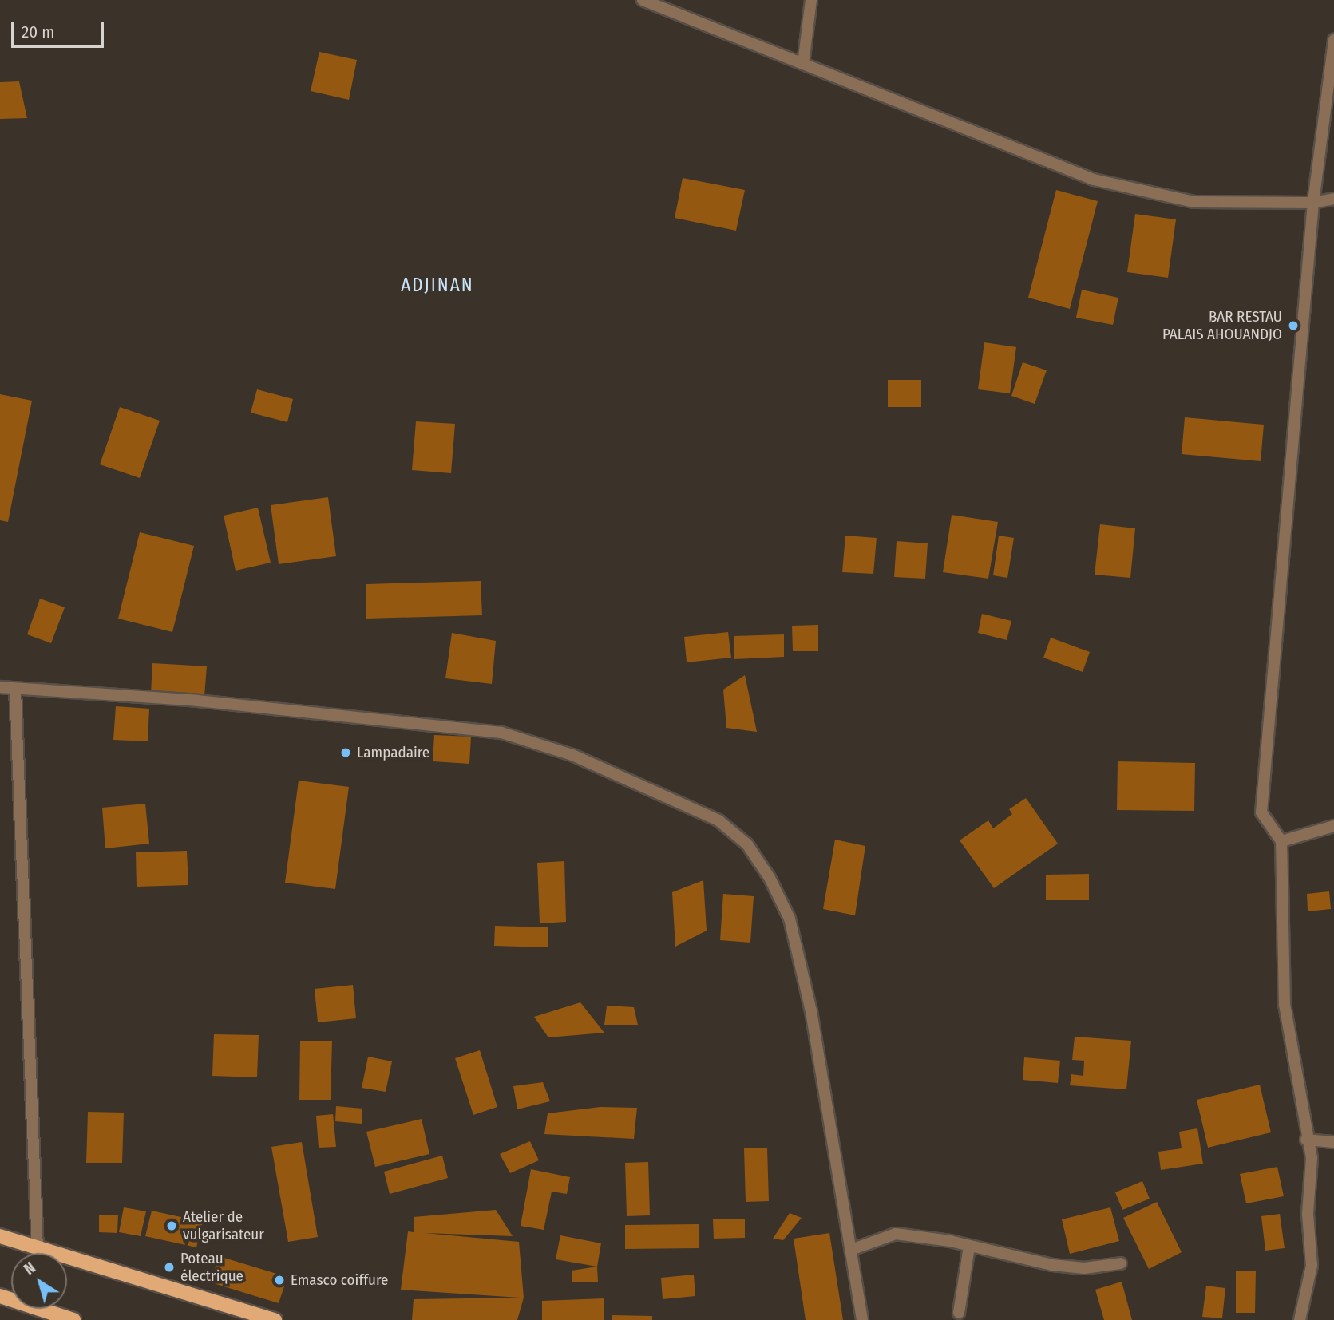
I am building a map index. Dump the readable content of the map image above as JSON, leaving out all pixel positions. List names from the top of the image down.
{
  "districts": ["ADJINAN"],
  "places": [
    "BAR RESTAU PALAIS AHOUANDJO",
    "Lampadaire",
    "Atelier de vulgarisateur",
    "Poteau électrique",
    "Emasco coiffure"
  ],
  "scale_bar": "20 m",
  "north": "top left"
}
